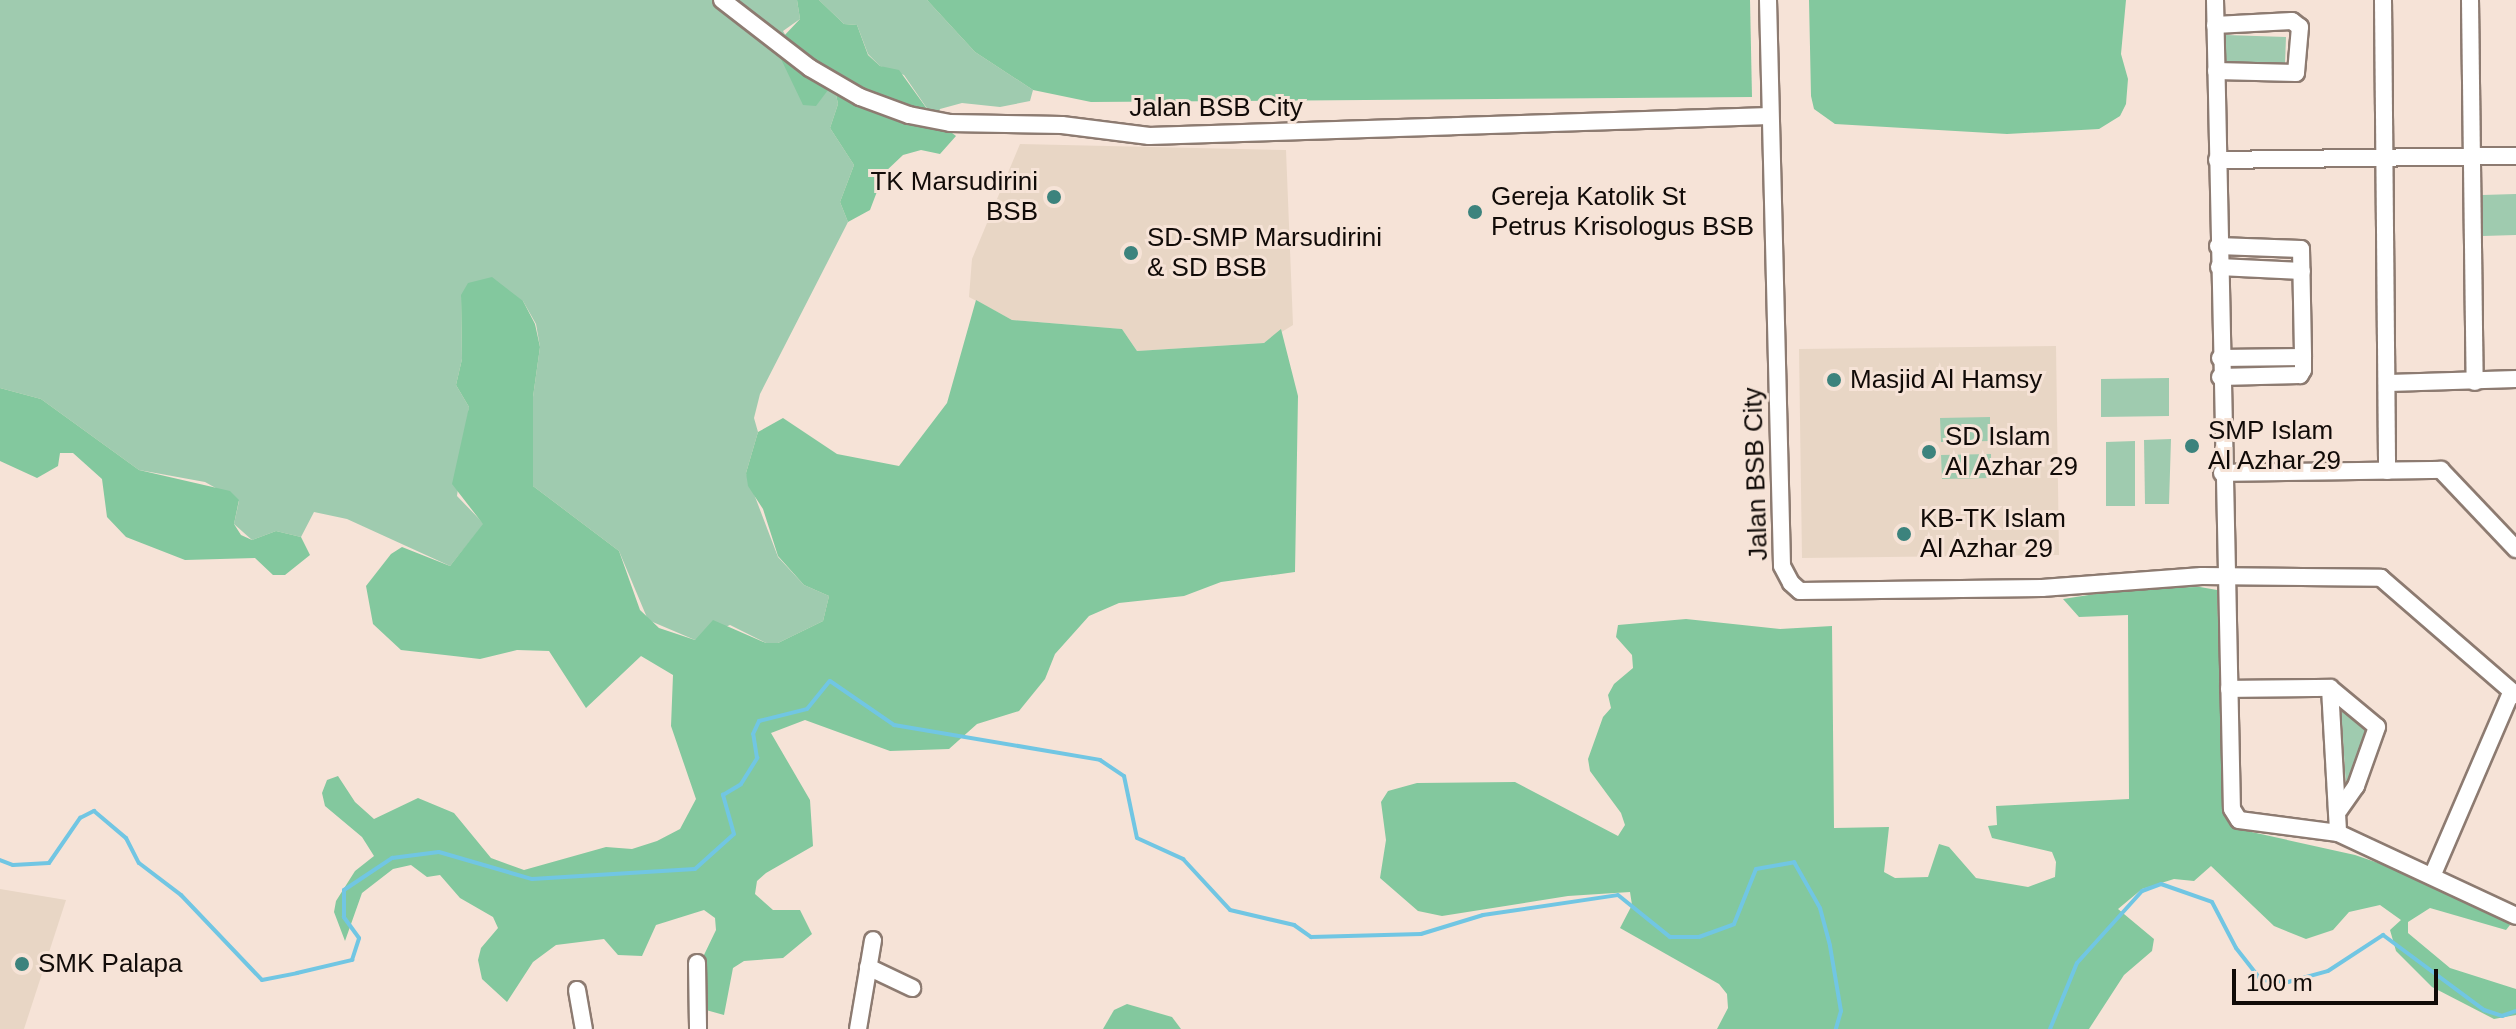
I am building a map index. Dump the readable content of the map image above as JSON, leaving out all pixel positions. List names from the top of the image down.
{
  "streets": {
    "street": ["Jalan BSB City"]
  },
  "places": [
    "TK Marsudirini BSB",
    "Gereja Katolik St Petrus Krisologus BSB",
    "SD-SMP Marsudirini & SD BSB",
    "Masjid Al Hamsy",
    "SMP Islam Al Azhar 29",
    "SD Islam Al Azhar 29",
    "KB-TK Islam Al Azhar 29",
    "SMK Palapa"
  ],
  "scale_bar": "100 m"
}
